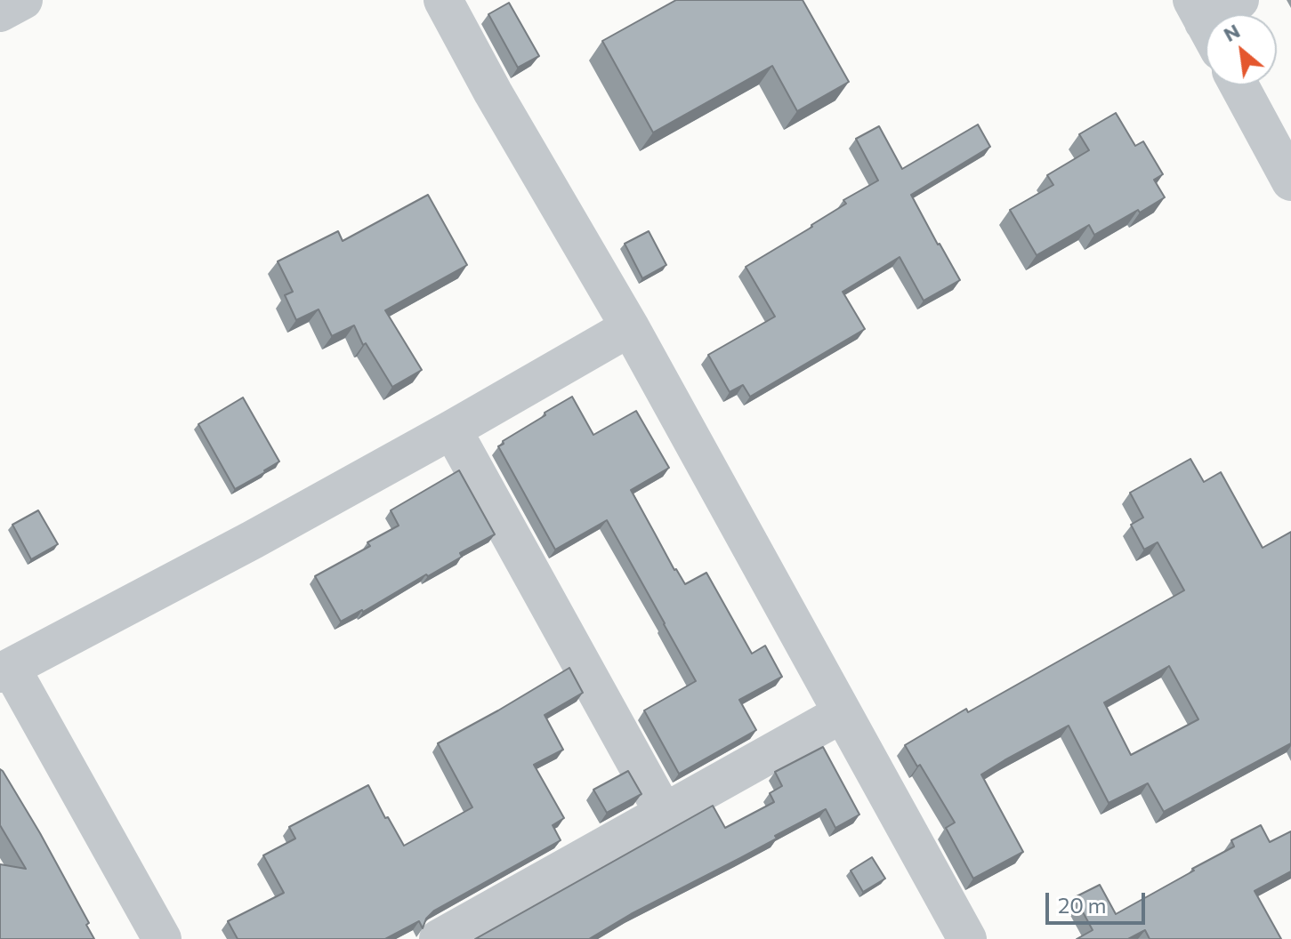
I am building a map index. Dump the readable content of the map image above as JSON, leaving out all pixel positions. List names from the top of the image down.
{
  "scale_bar": "20 m",
  "north": "top left"
}
